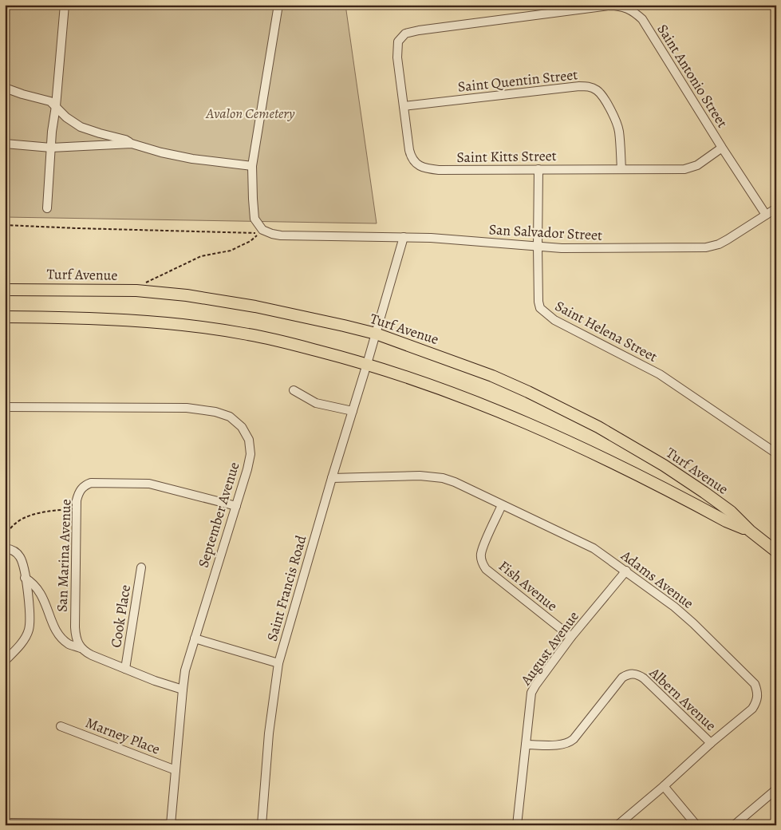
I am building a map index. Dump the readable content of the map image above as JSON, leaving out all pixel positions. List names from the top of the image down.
{
  "streets": {
    "main road": ["Turf Avenue"],
    "street": [
      "Saint Antonio Street",
      "Saint Quentin Street",
      "Saint Kitts Street",
      "San Salvador Street",
      "Saint Helena Street",
      "September Avenue",
      "San Marina Avenue",
      "Adams Avenue",
      "Fish Avenue",
      "Saint Francis Road",
      "Cook Place",
      "August Avenue",
      "Albern Avenue",
      "Marney Place"
    ]
  },
  "crossings": [
    ["Saint Antonio Street", "Saint Kitts Street"],
    ["Saint Antonio Street", "San Salvador Street"],
    ["Saint Quentin Street", "Saint Kitts Street"],
    ["Saint Kitts Street", "Saint Helena Street"],
    ["San Salvador Street", "Saint Helena Street"],
    ["Turf Avenue", "Saint Francis Road"],
    ["September Avenue", "San Marina Avenue"],
    ["September Avenue", "Marney Place"],
    ["Adams Avenue", "Fish Avenue"],
    ["Adams Avenue", "Saint Francis Road"],
    ["Adams Avenue", "August Avenue"],
    ["Adams Avenue", "Albern Avenue"],
    ["Fish Avenue", "August Avenue"],
    ["August Avenue", "Albern Avenue"]
  ],
  "parks": ["Avalon Cemetery"]
}
